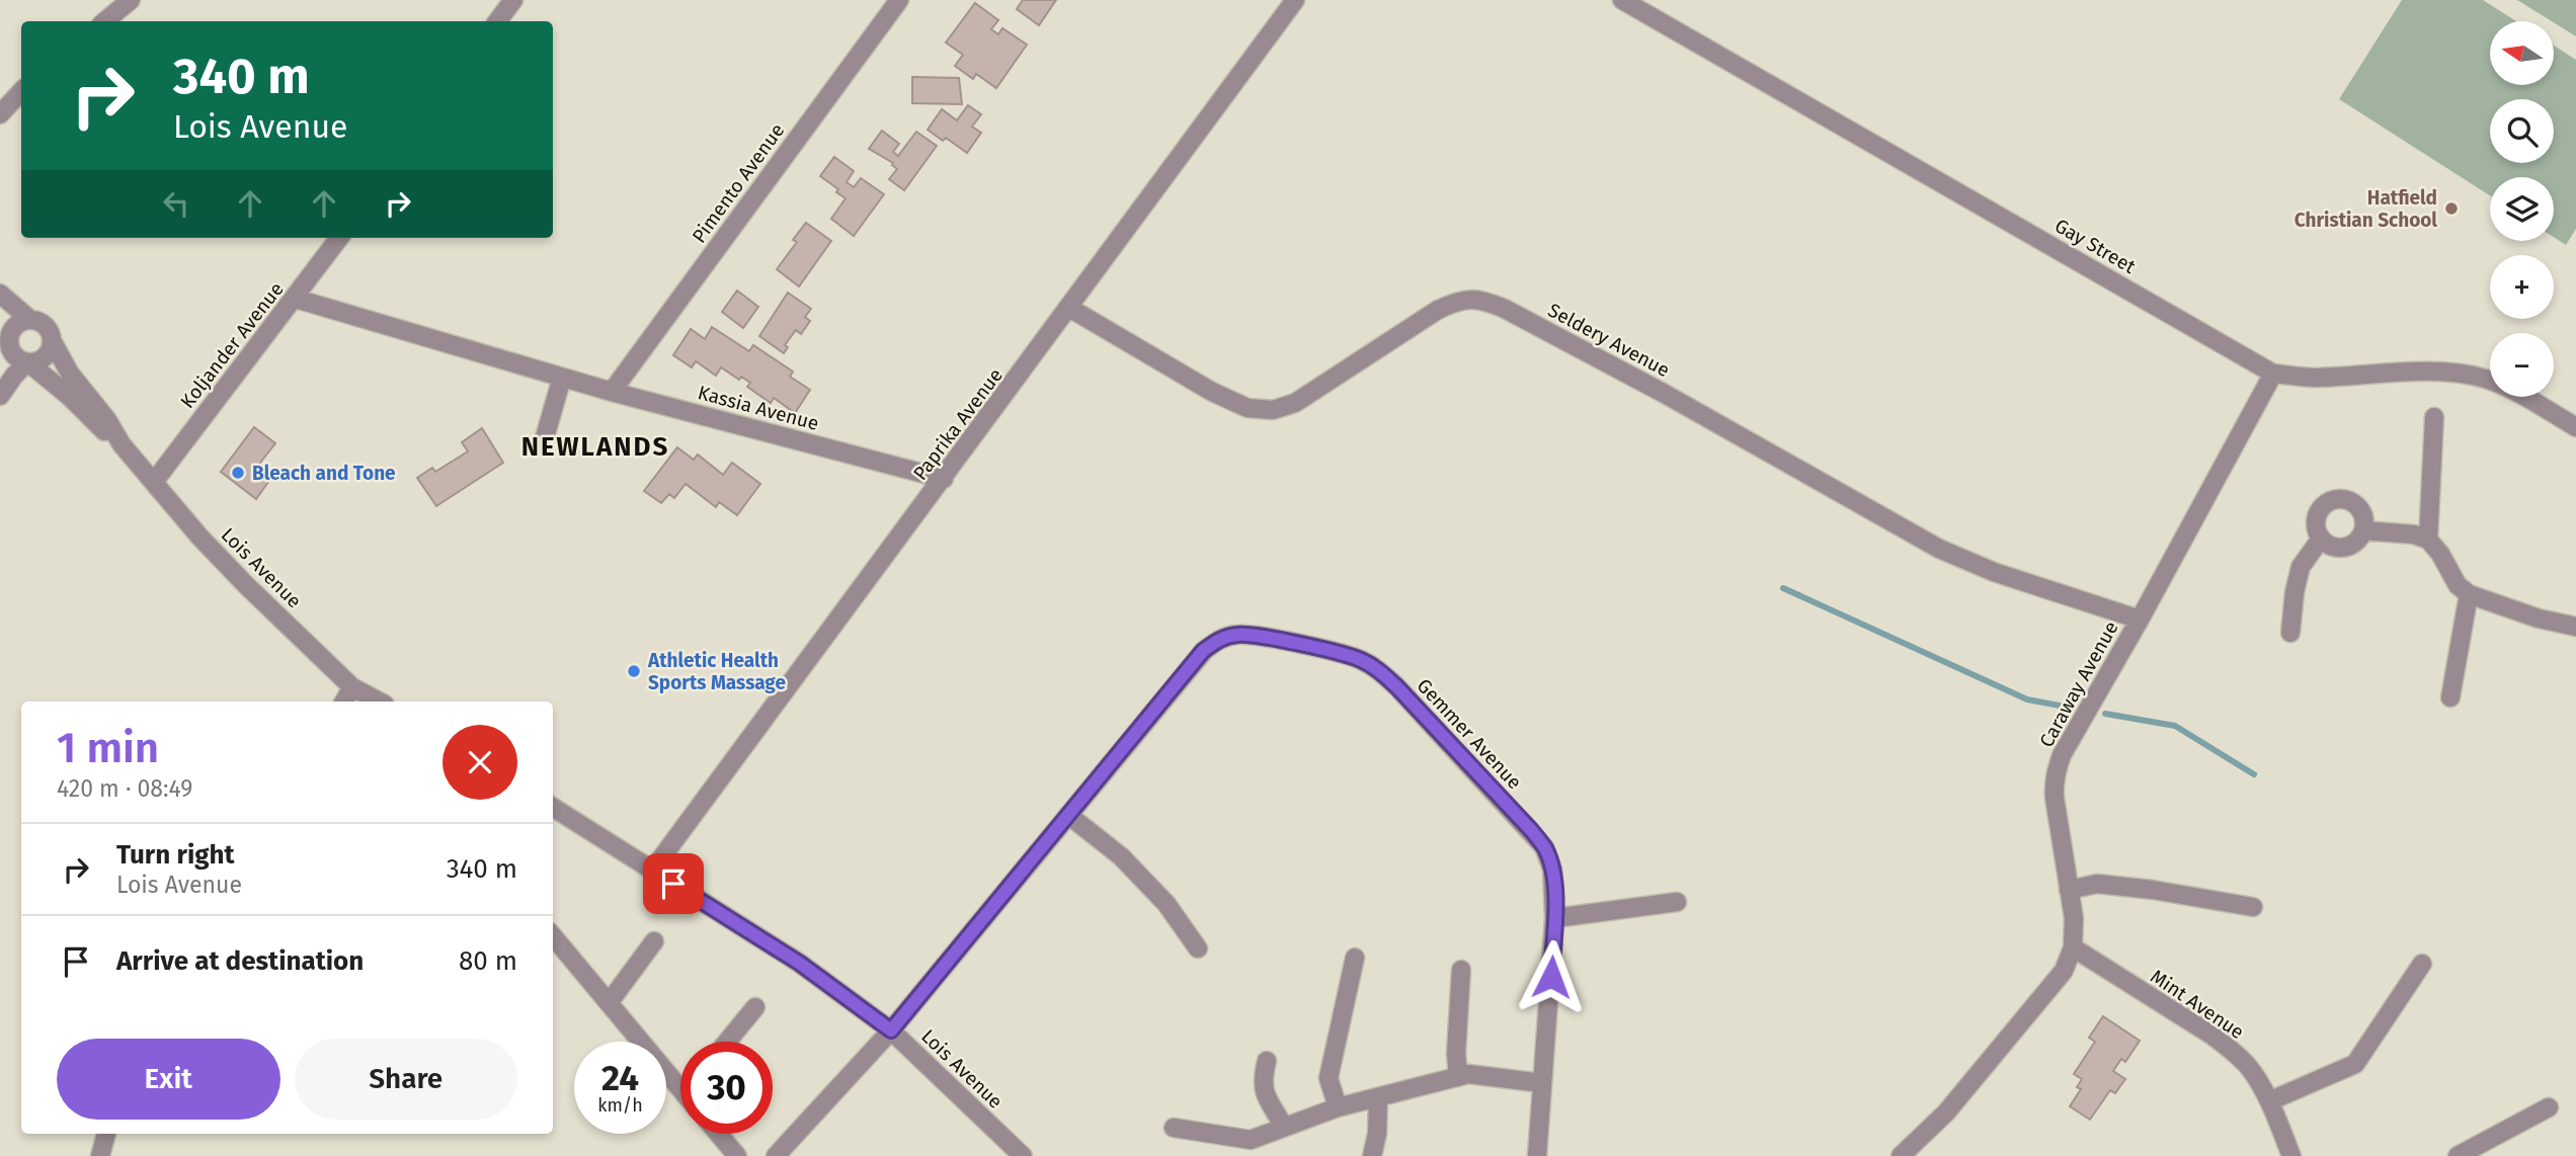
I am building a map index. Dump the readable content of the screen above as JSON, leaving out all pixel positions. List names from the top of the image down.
{
  "streets": {
    "street": [
      "Pimento Avenue",
      "Gay Street",
      "Seldery Avenue",
      "Koljander Avenue",
      "Kassia Avenue",
      "Paprika Avenue",
      "Lois Avenue",
      "Caraway Avenue",
      "Gemmer Avenue",
      "Mint Avenue"
    ]
  },
  "crossings": [
    ["Pimento Avenue", "Kassia Avenue"],
    ["Gay Street", "Caraway Avenue"],
    ["Seldery Avenue", "Paprika Avenue"],
    ["Seldery Avenue", "Caraway Avenue"],
    ["Koljander Avenue", "Kassia Avenue"],
    ["Koljander Avenue", "Lois Avenue"],
    ["Kassia Avenue", "Paprika Avenue"],
    ["Paprika Avenue", "Lois Avenue"],
    ["Lois Avenue", "Gemmer Avenue"],
    ["Caraway Avenue", "Mint Avenue"]
  ],
  "districts": ["NEWLANDS"],
  "places": ["Hatfield Christian School", "Bleach and Tone", "Athletic Health Sports Massage"],
  "north": "left",
  "page": {
    "map_buttons": ["+", "−"],
    "turn": ["340 m", "Lois Avenue"],
    "heading": ["1 min", "420 m · 08:49"],
    "list": [
      {
        "name": "Turn right",
        "note": "Lois Avenue",
        "value": "340 m"
      },
      {
        "name": "Arrive at destination",
        "value": "80 m"
      }
    ],
    "buttons": ["Exit", "Share"],
    "speed": "24 km/h",
    "limit": "30"
  }
}
